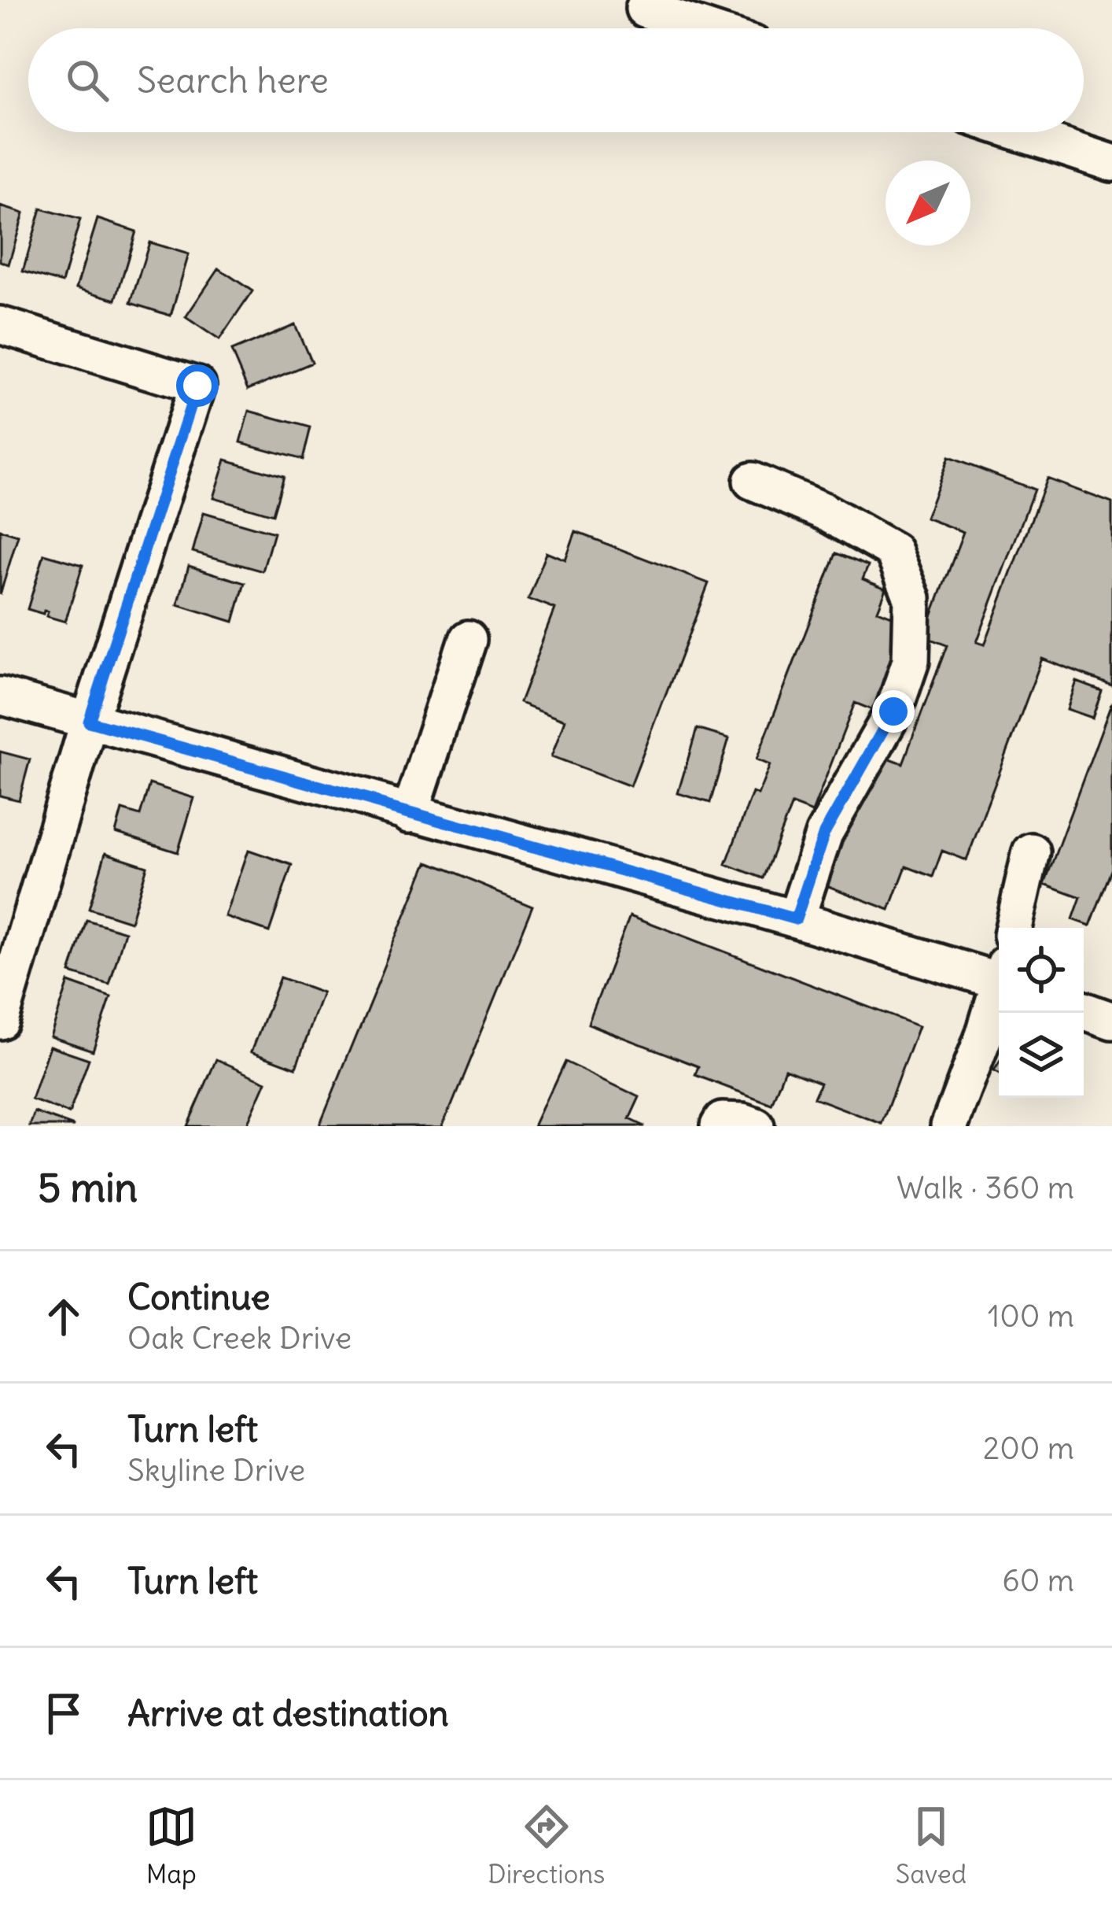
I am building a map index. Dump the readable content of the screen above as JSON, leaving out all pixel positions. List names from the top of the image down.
{
  "north": "bottom left",
  "page": {
    "search": "Search here",
    "heading": ["5 min", "Walk · 360 m"],
    "list": [
      ["Continue", "Oak Creek Drive", "100 m"],
      ["Turn left", "Skyline Drive", "200 m"],
      ["Turn left", "60 m"],
      "Arrive at destination"
    ],
    "nav": ["Map", "Directions", "Saved"]
  }
}
